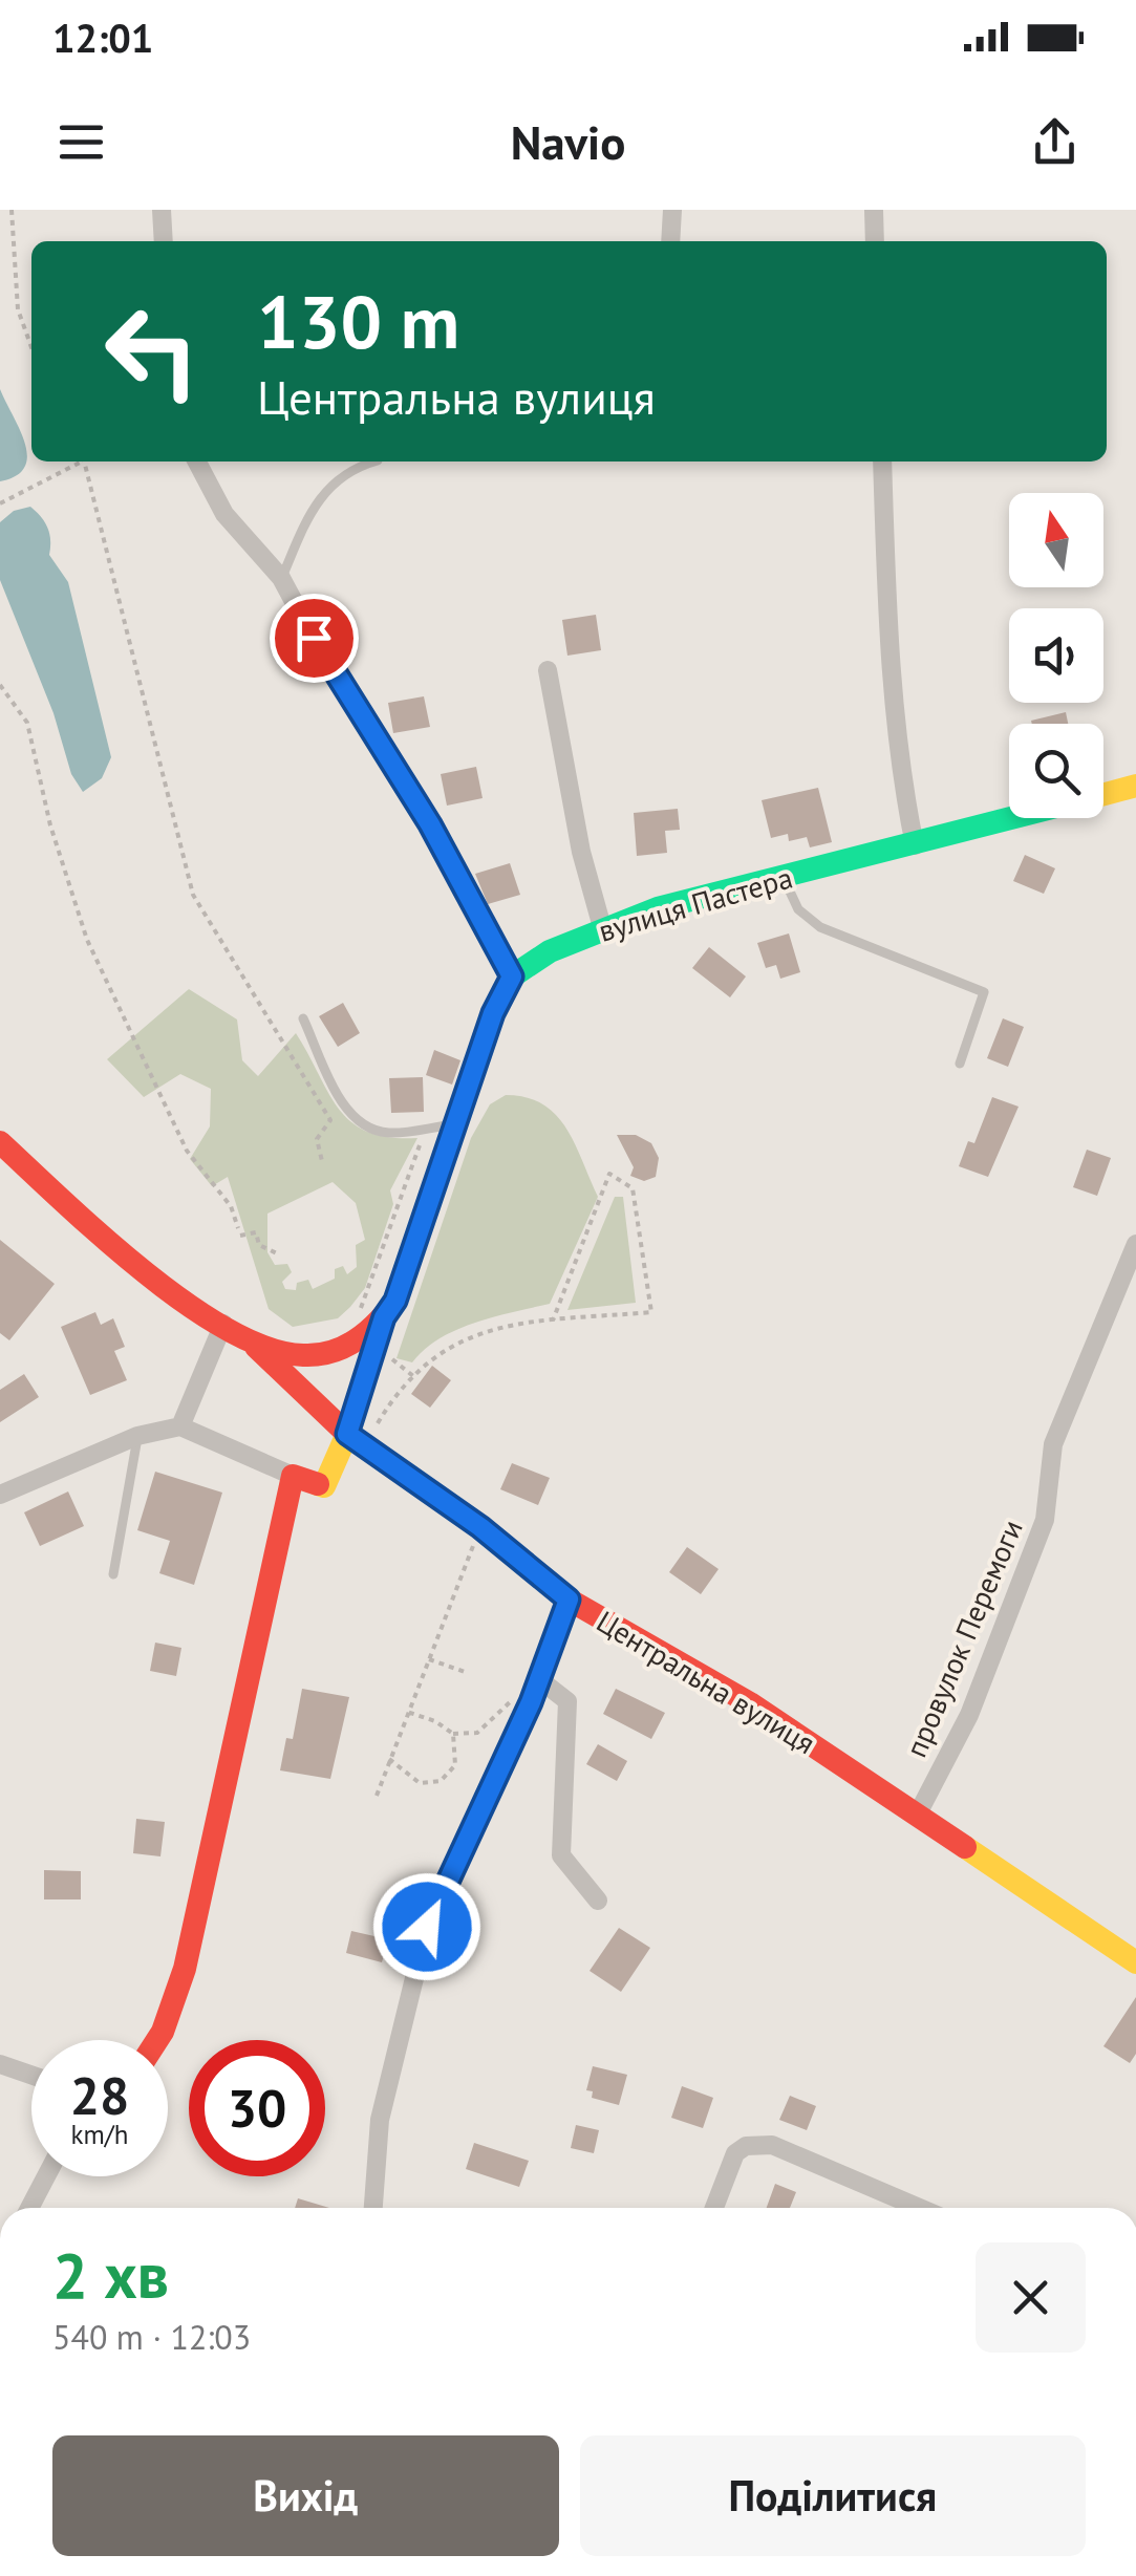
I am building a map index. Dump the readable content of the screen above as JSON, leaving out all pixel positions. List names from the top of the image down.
{
  "streets": {
    "street": ["вулиця Пастера", "провулок Перемоги", "Центральна вулиця"]
  },
  "crossings": [
    ["провулок Перемоги", "Центральна вулиця"]
  ],
  "north": "top",
  "page": {
    "status": "12:01",
    "header": "Navio",
    "turn": ["130 m", "Центральна вулиця"],
    "speed": "28 km/h",
    "limit": "30",
    "heading": ["2 хв", "540 m · 12:03"],
    "buttons": ["Вихід", "Поділитися"]
  }
}
